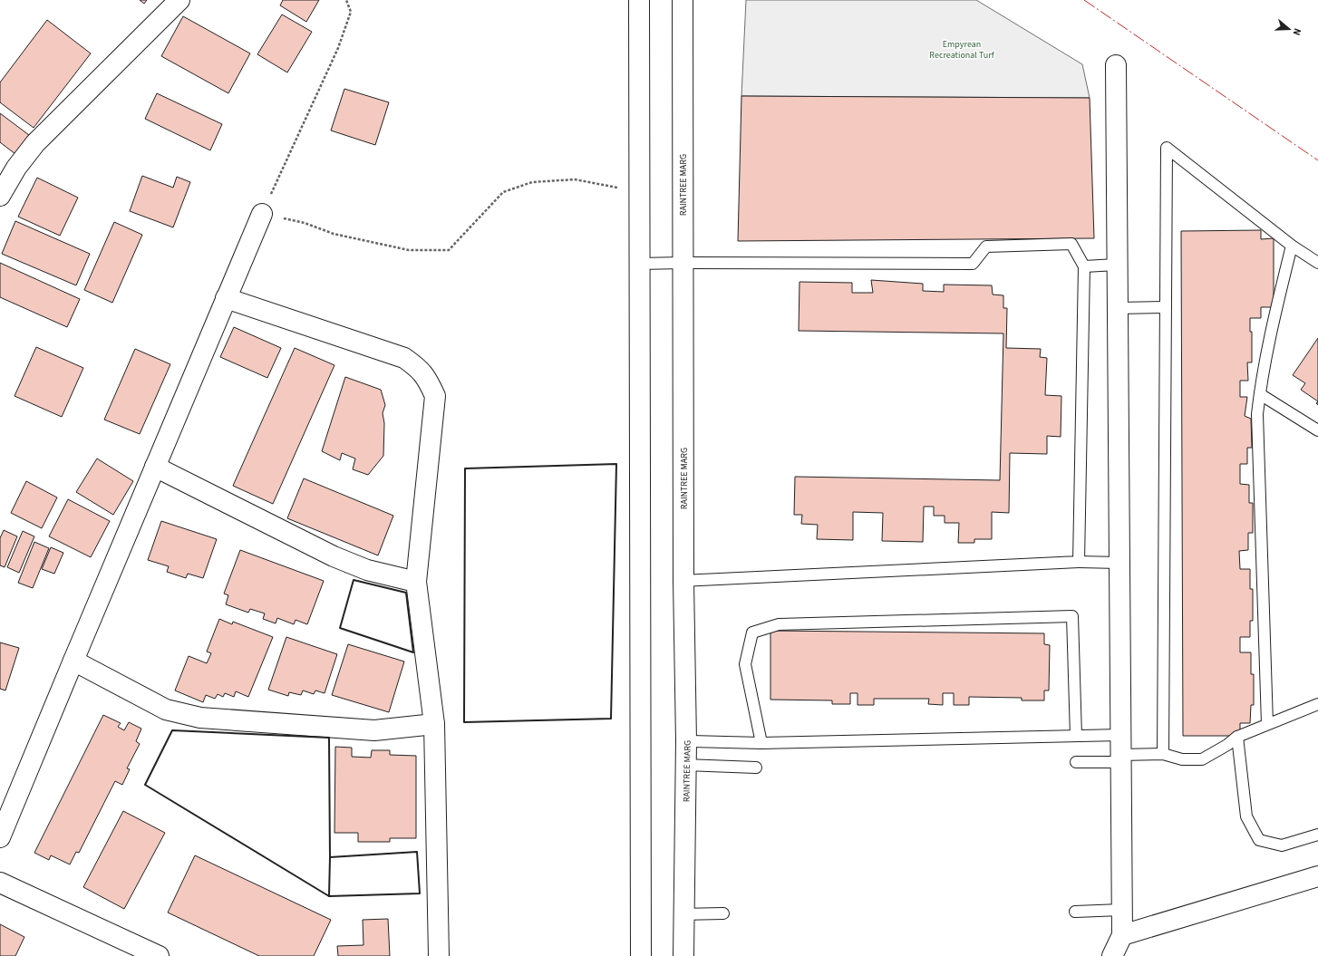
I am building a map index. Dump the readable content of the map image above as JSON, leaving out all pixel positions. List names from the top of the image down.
{
  "streets": {
    "street": ["RAINTREE MARG"]
  },
  "parks": ["Empyrean Recreational Turf"],
  "north": "right"
}
